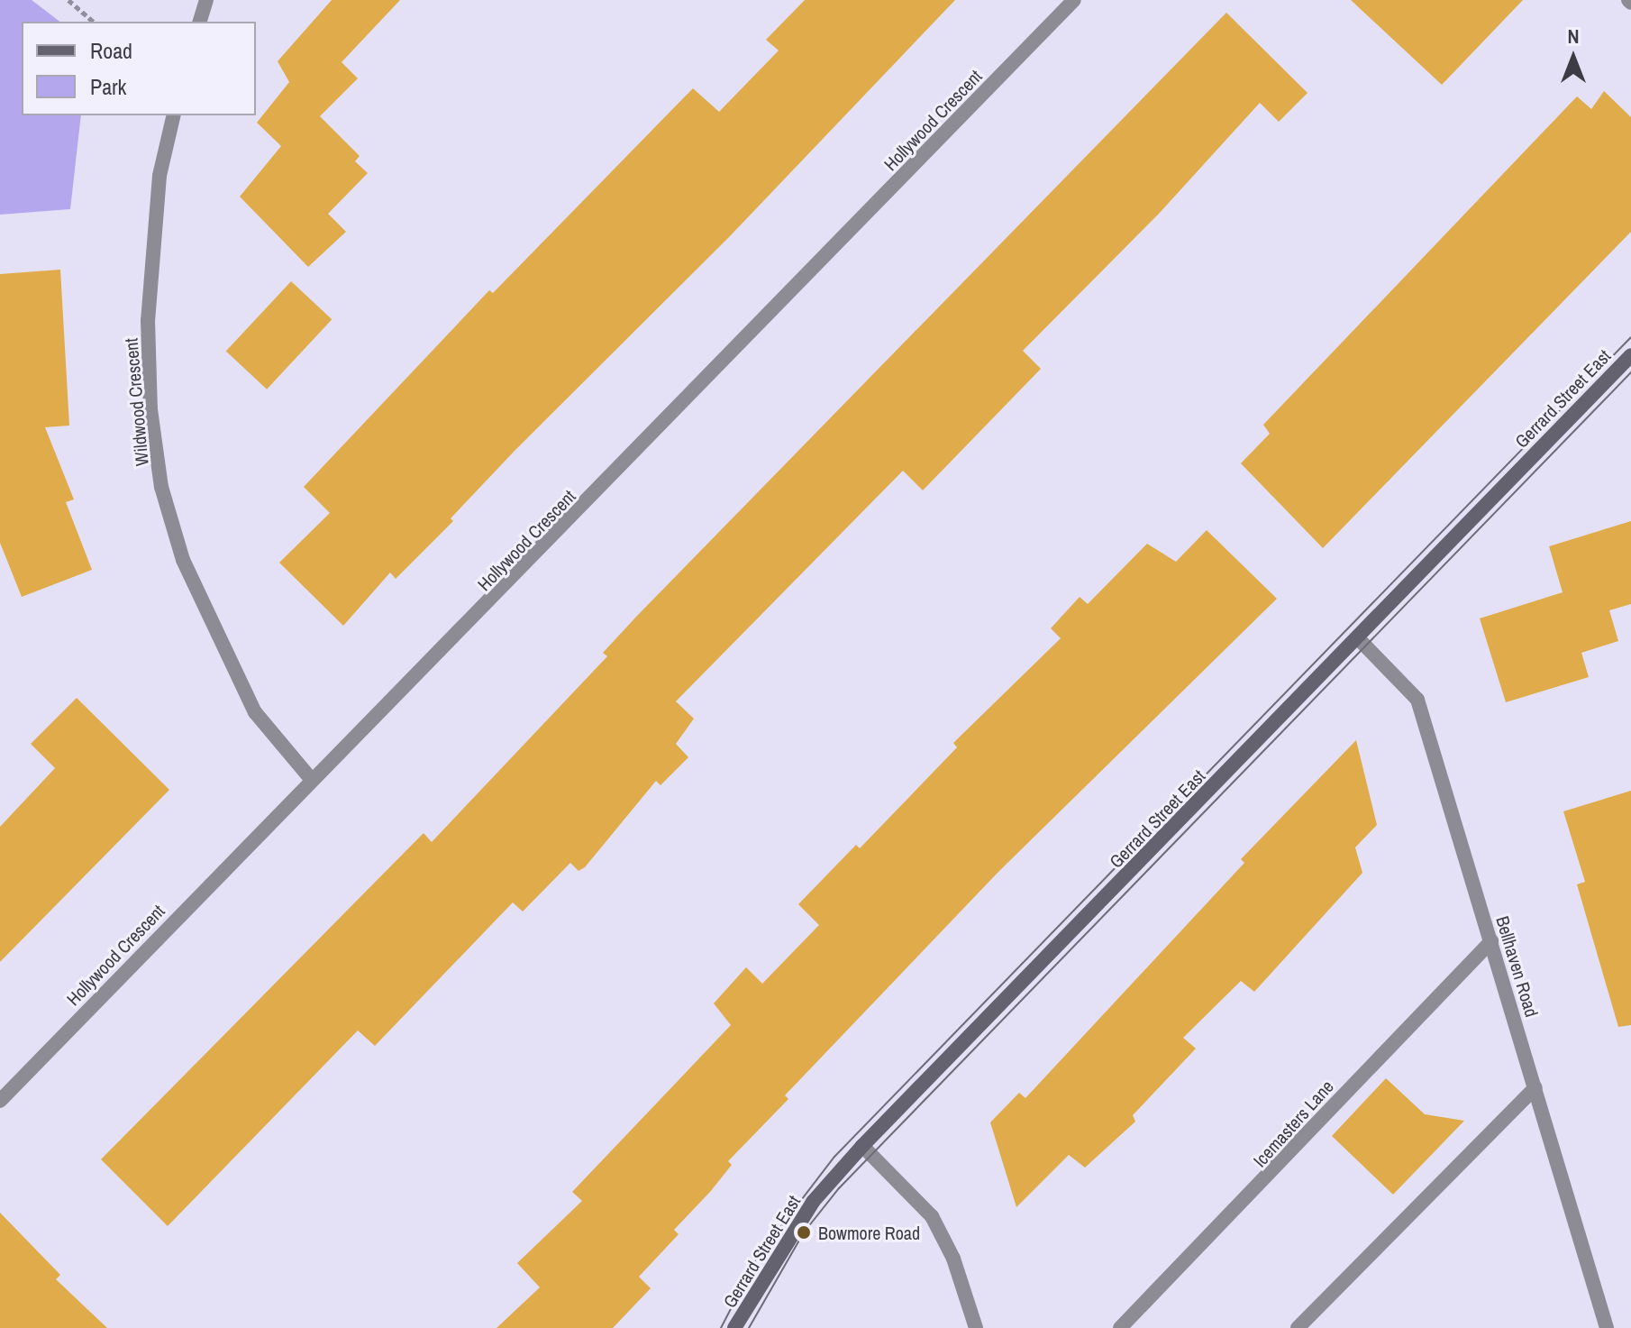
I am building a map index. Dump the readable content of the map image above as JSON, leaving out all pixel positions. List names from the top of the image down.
{
  "streets": {
    "main road": ["Gerrard Street East"],
    "street": [
      "Hollywood Crescent",
      "Wildwood Crescent",
      "Bellhaven Road",
      "Icemasters Lane"
    ]
  },
  "crossings": [
    ["Hollywood Crescent", "Wildwood Crescent"],
    ["Gerrard Street East", "Bellhaven Road"],
    ["Bellhaven Road", "Icemasters Lane"]
  ],
  "places": ["Bowmore Road"],
  "legend": ["Road", "Park"],
  "north": "top"
}
